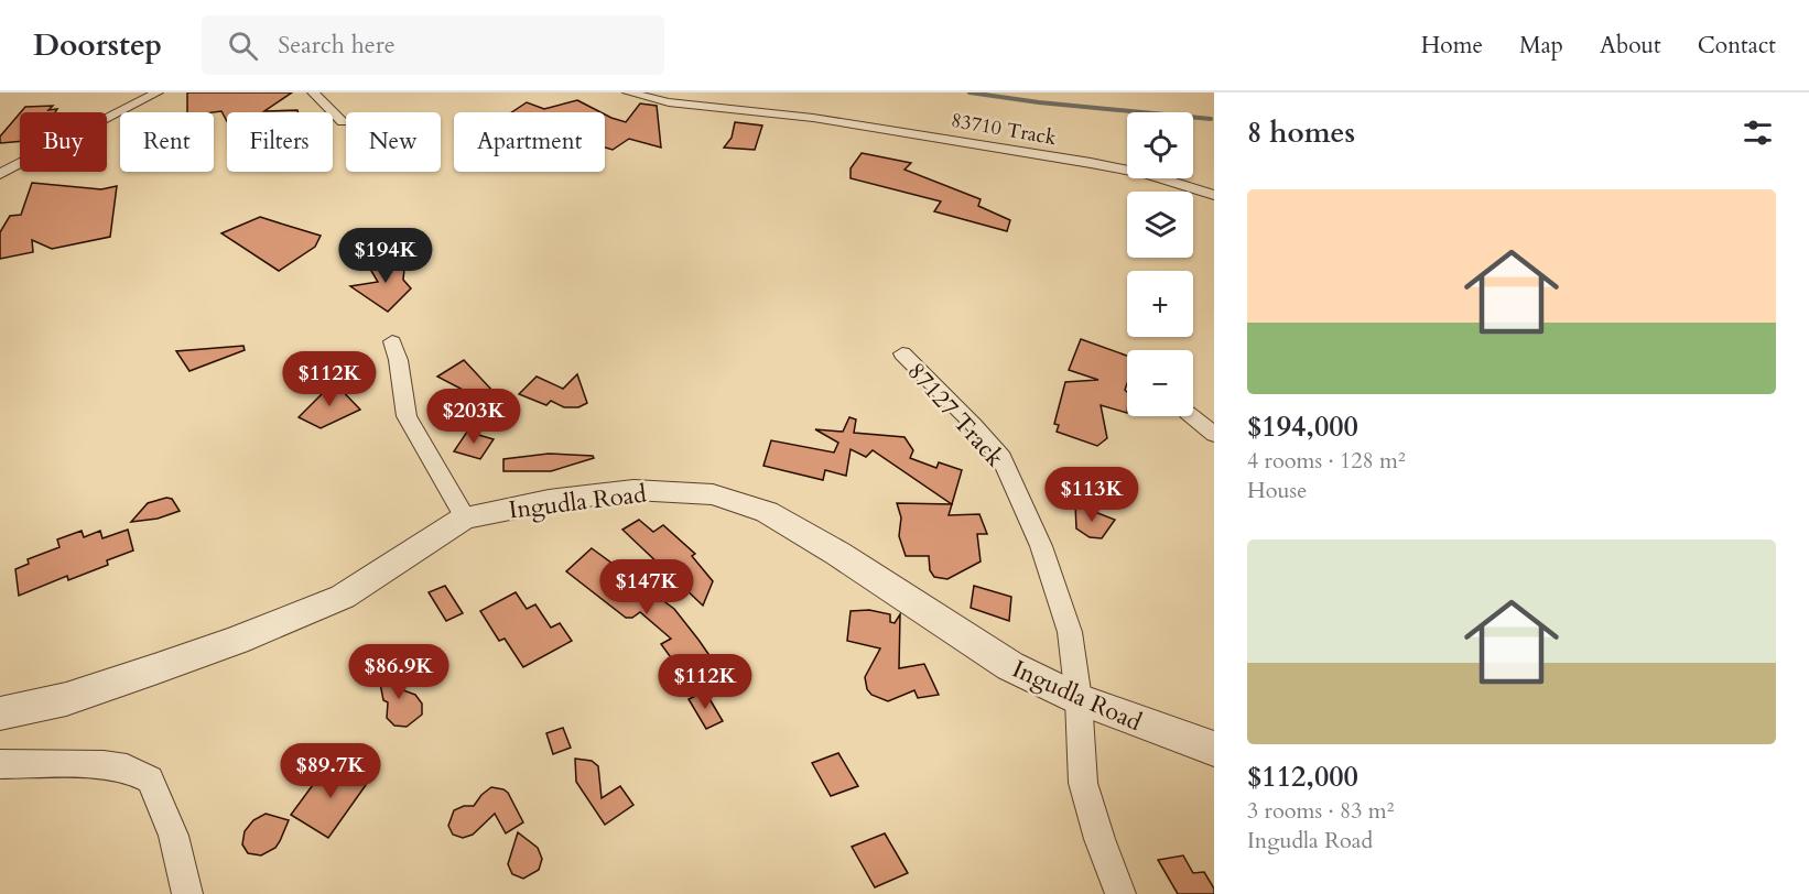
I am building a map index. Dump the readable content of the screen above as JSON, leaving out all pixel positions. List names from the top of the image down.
{
  "streets": {
    "street": ["83710 Track", "87127 Track", "Ingudla Road"]
  },
  "crossings": [
    ["87127 Track", "Ingudla Road"]
  ],
  "page": {
    "header": "Doorstep",
    "search": "Search here",
    "nav": [
      "Home",
      "Map",
      "About",
      "Contact"
    ],
    "heading": "8 homes",
    "map_buttons": ["+", "−"],
    "chip": [
      "Buy",
      "Rent",
      "Filters",
      "New",
      "Apartment"
    ],
    "list": [
      {
        "name": "$194,000",
        "note": "4 rooms · 128 m² · House"
      },
      {
        "name": "$112,000",
        "note": "3 rooms · 83 m² · Ingudla Road"
      }
    ],
    "price": [
      "$194K",
      "$112K",
      "$203K",
      "$113K",
      "$147K",
      "$86.9K",
      "$112K",
      "$89.7K"
    ]
  }
}
